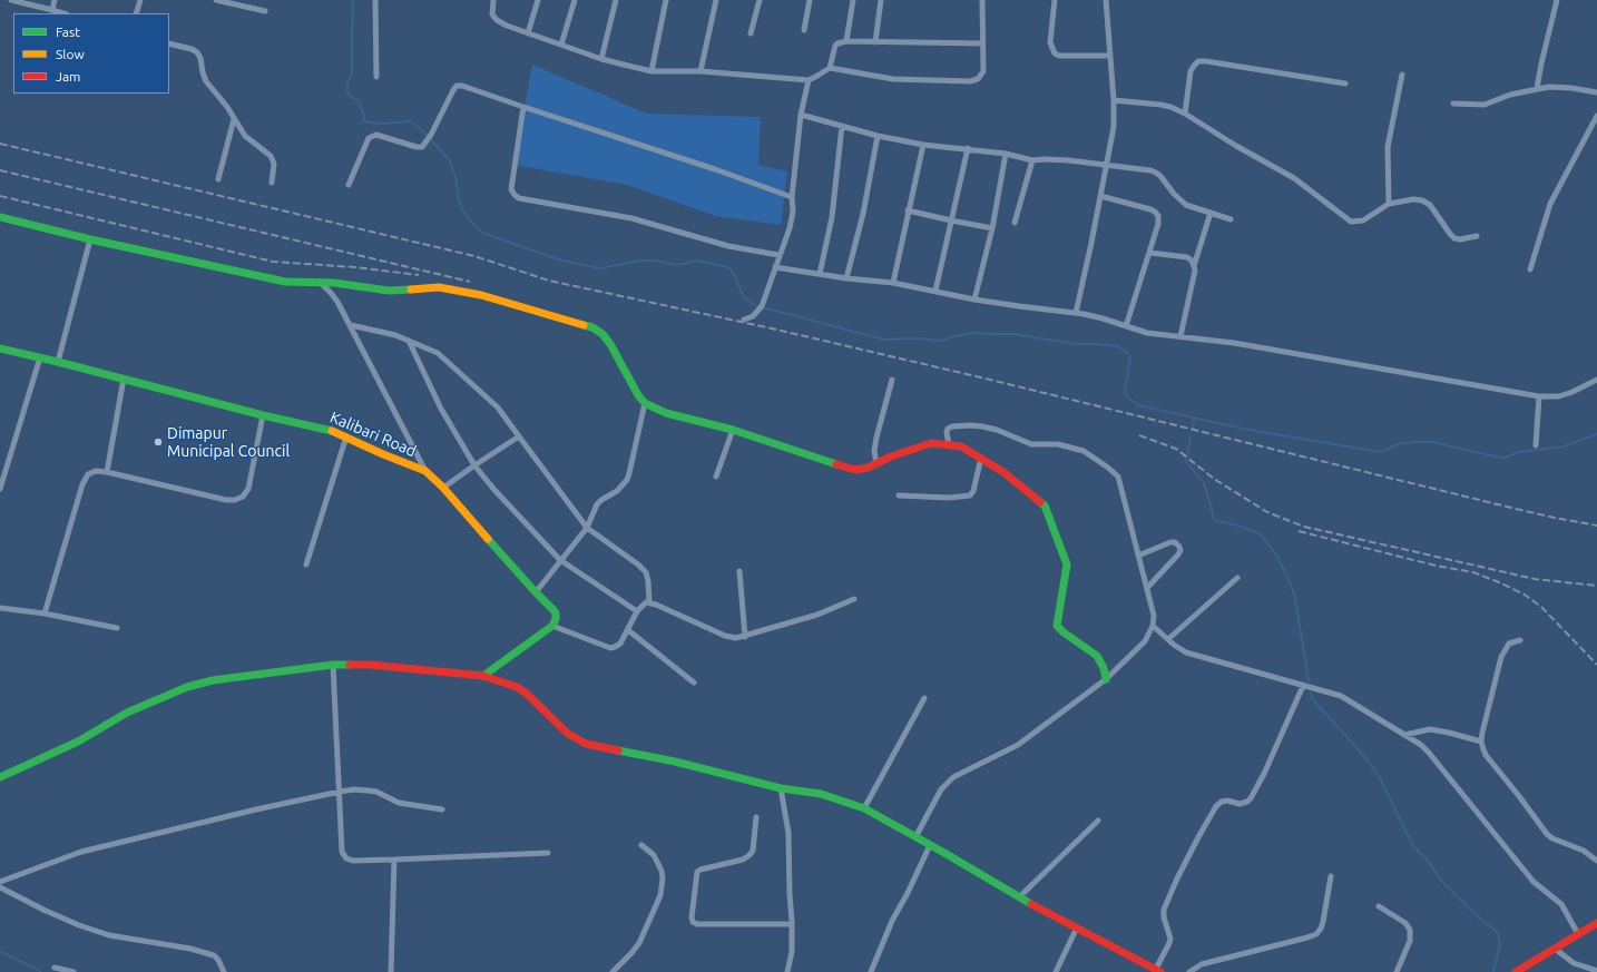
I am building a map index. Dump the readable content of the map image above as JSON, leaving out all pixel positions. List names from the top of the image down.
{
  "streets": {
    "main road": ["Kalibari Road"]
  },
  "places": ["Dimapur Municipal Council"],
  "legend": ["Fast", "Slow", "Jam"]
}
